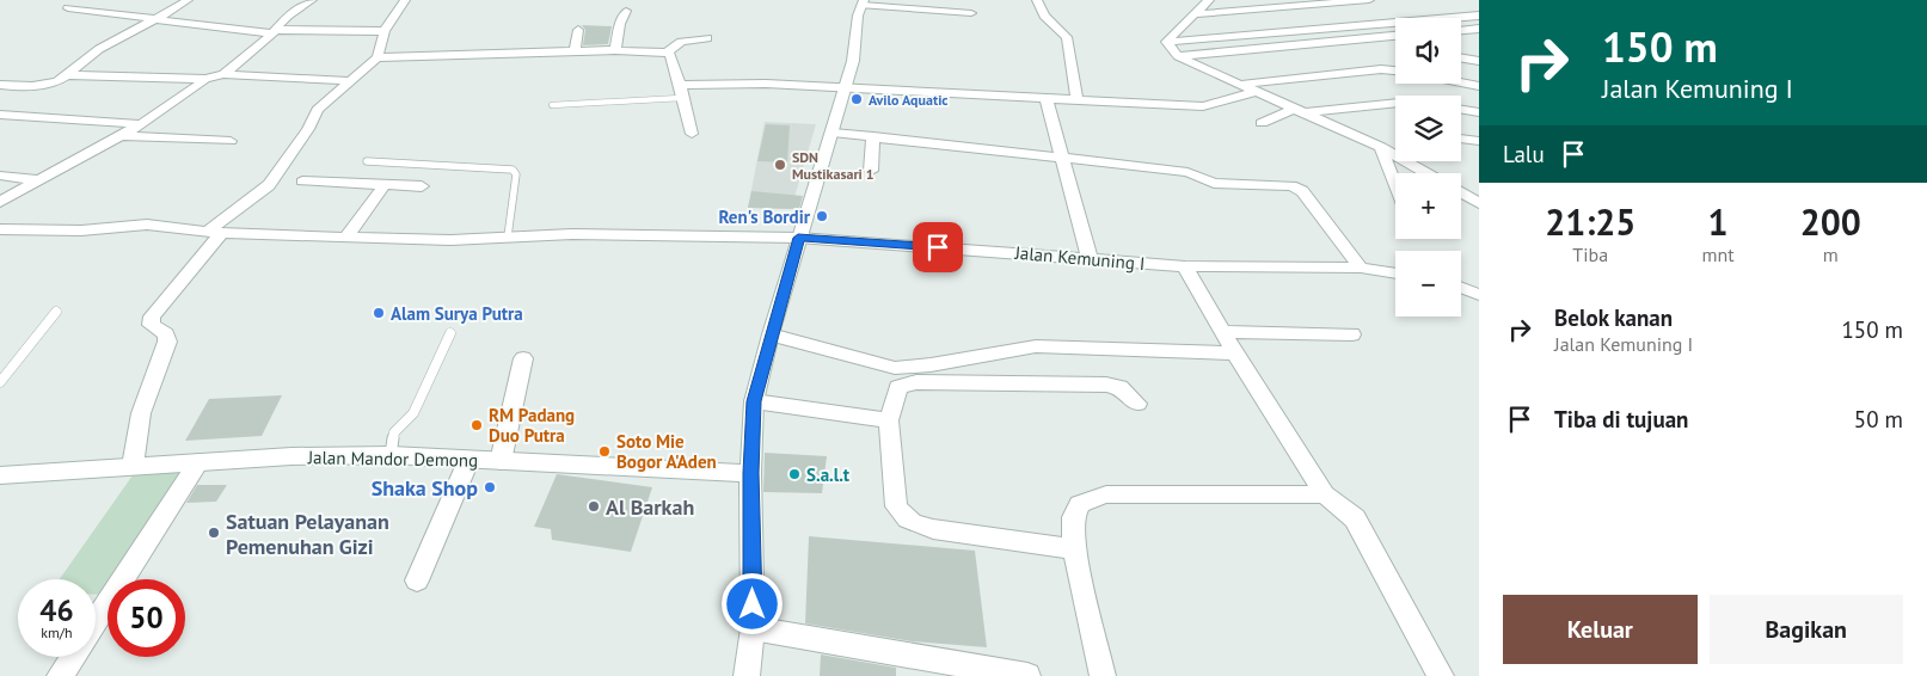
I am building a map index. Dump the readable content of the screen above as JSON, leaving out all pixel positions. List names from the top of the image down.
{
  "streets": {
    "street": ["Jalan Kemuning I", "Jalan Mandor Demong"]
  },
  "places": [
    "Avilo Aquatic",
    "SDN Mustikasari 1",
    "Ren's Bordir",
    "Alam Surya Putra",
    "RM Padang Duo Putra",
    "Soto Mie Bogor A'Aden",
    "S.a.l.t",
    "Shaka Shop",
    "Al Barkah",
    "Satuan Pelayanan Pemenuhan Gizi"
  ],
  "page": {
    "turn": ["150 m", "Jalan Kemuning I"],
    "map_buttons": ["+", "−"],
    "then": "Lalu",
    "eta": [
      "21:25",
      "Tiba",
      "1",
      "mnt",
      "200",
      "m"
    ],
    "list": [
      {
        "name": "Belok kanan",
        "note": "Jalan Kemuning I",
        "value": "150 m"
      },
      {
        "name": "Tiba di tujuan",
        "value": "50 m"
      }
    ],
    "speed": "46 km/h",
    "limit": "50",
    "buttons": ["Keluar", "Bagikan"]
  }
}
